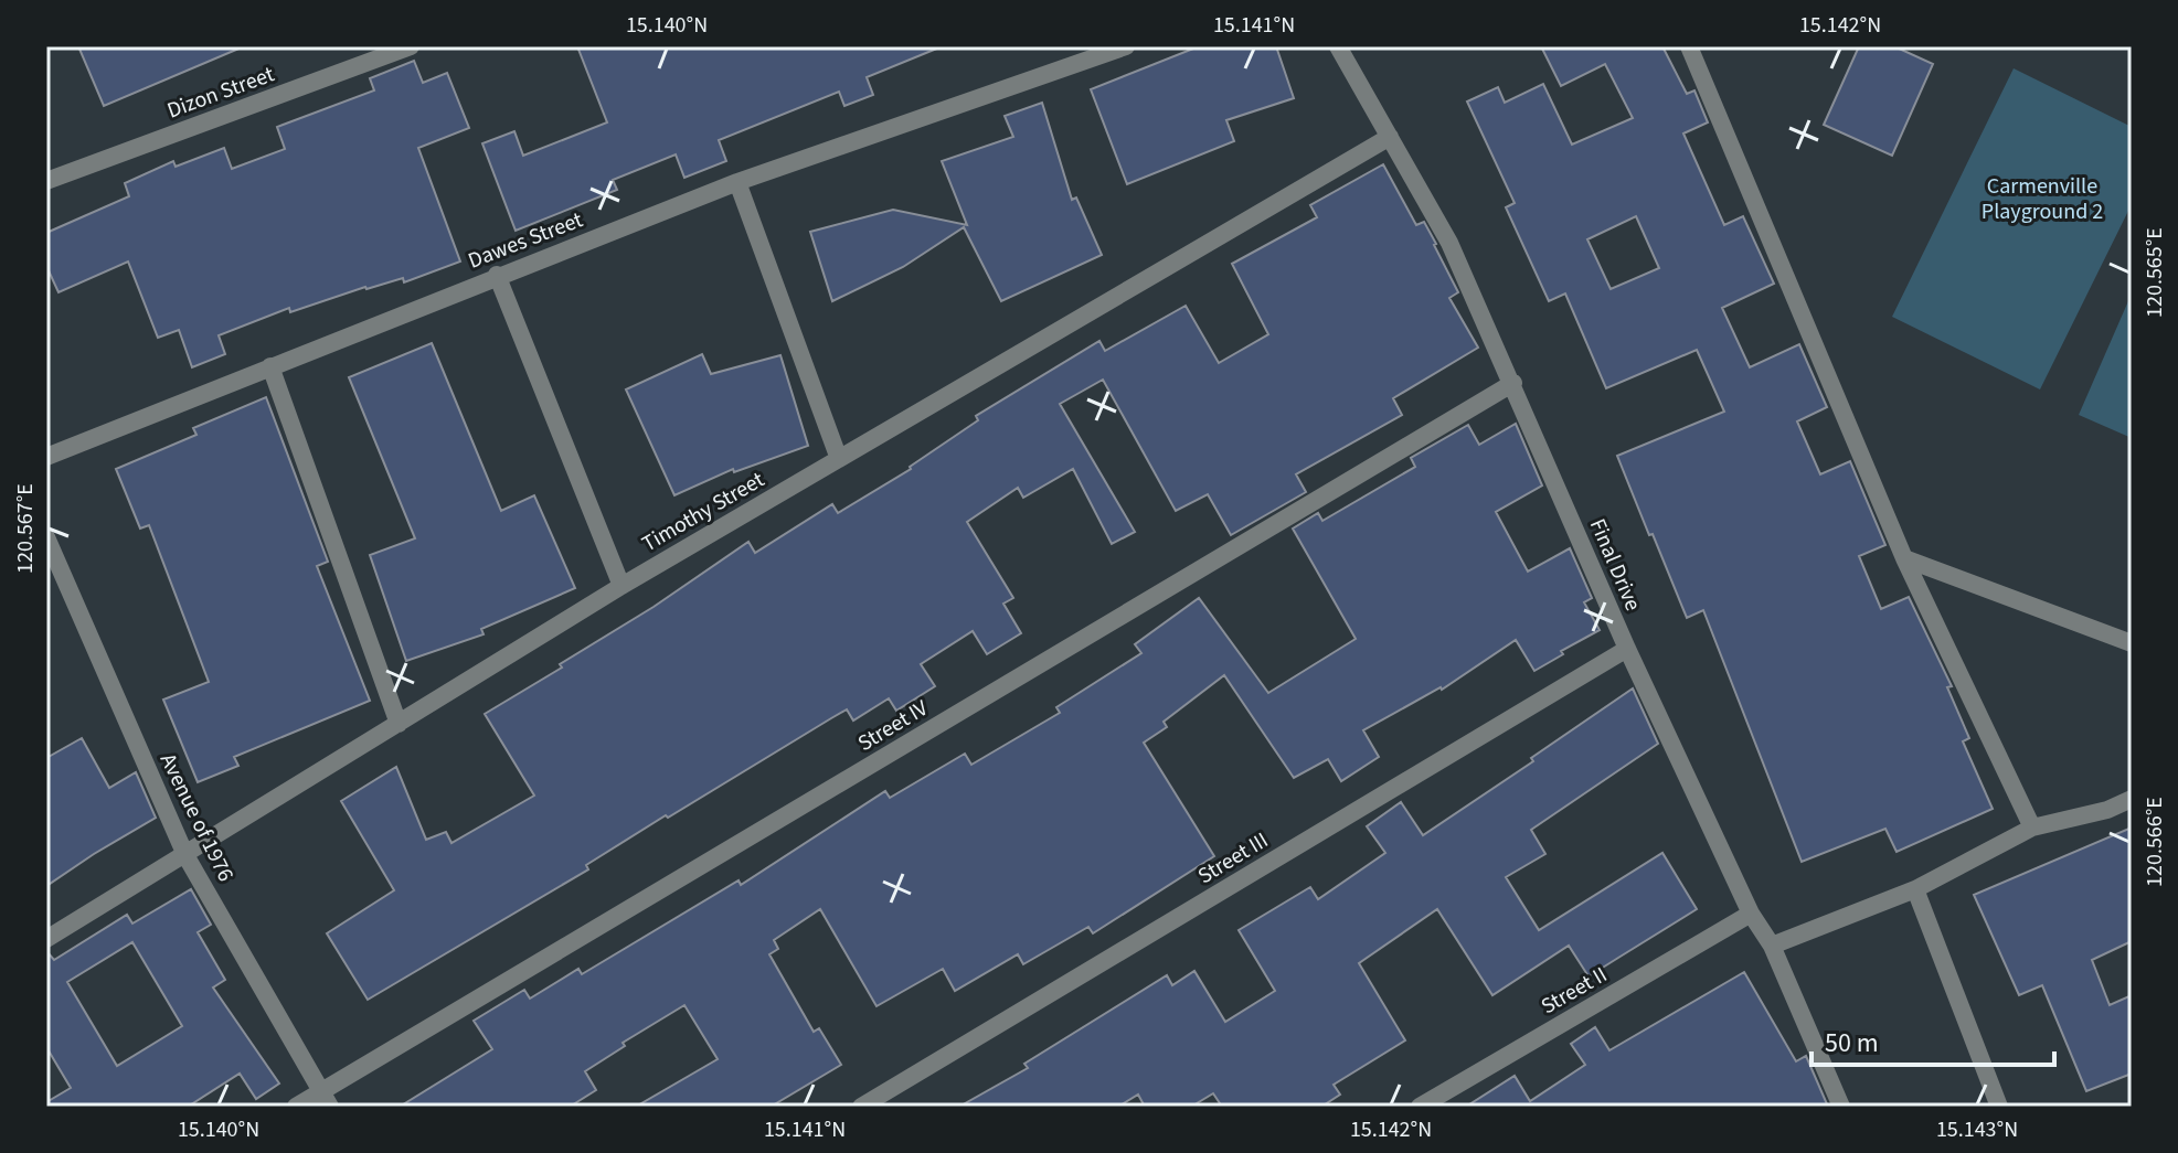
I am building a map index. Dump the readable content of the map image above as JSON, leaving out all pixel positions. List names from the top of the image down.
{
  "streets": {
    "street": [
      "Dizon Street",
      "Dawes Street",
      "Timothy Street",
      "Final Drive",
      "Street IV",
      "Avenue of 1976",
      "Street III",
      "Street II"
    ]
  },
  "crossings": [
    ["Timothy Street", "Final Drive"],
    ["Timothy Street", "Avenue of 1976"],
    ["Final Drive", "Street IV"],
    ["Final Drive", "Street III"],
    ["Final Drive", "Street II"],
    ["Street IV", "Avenue of 1976"]
  ],
  "parks": ["Carmenville Playground 2"],
  "scale_bar": "50 m",
  "coordinates": [
    "15.140°N",
    "15.141°N",
    "15.142°N",
    "120.565°E",
    "120.567°E",
    "120.566°E",
    "15.143°N"
  ]
}
